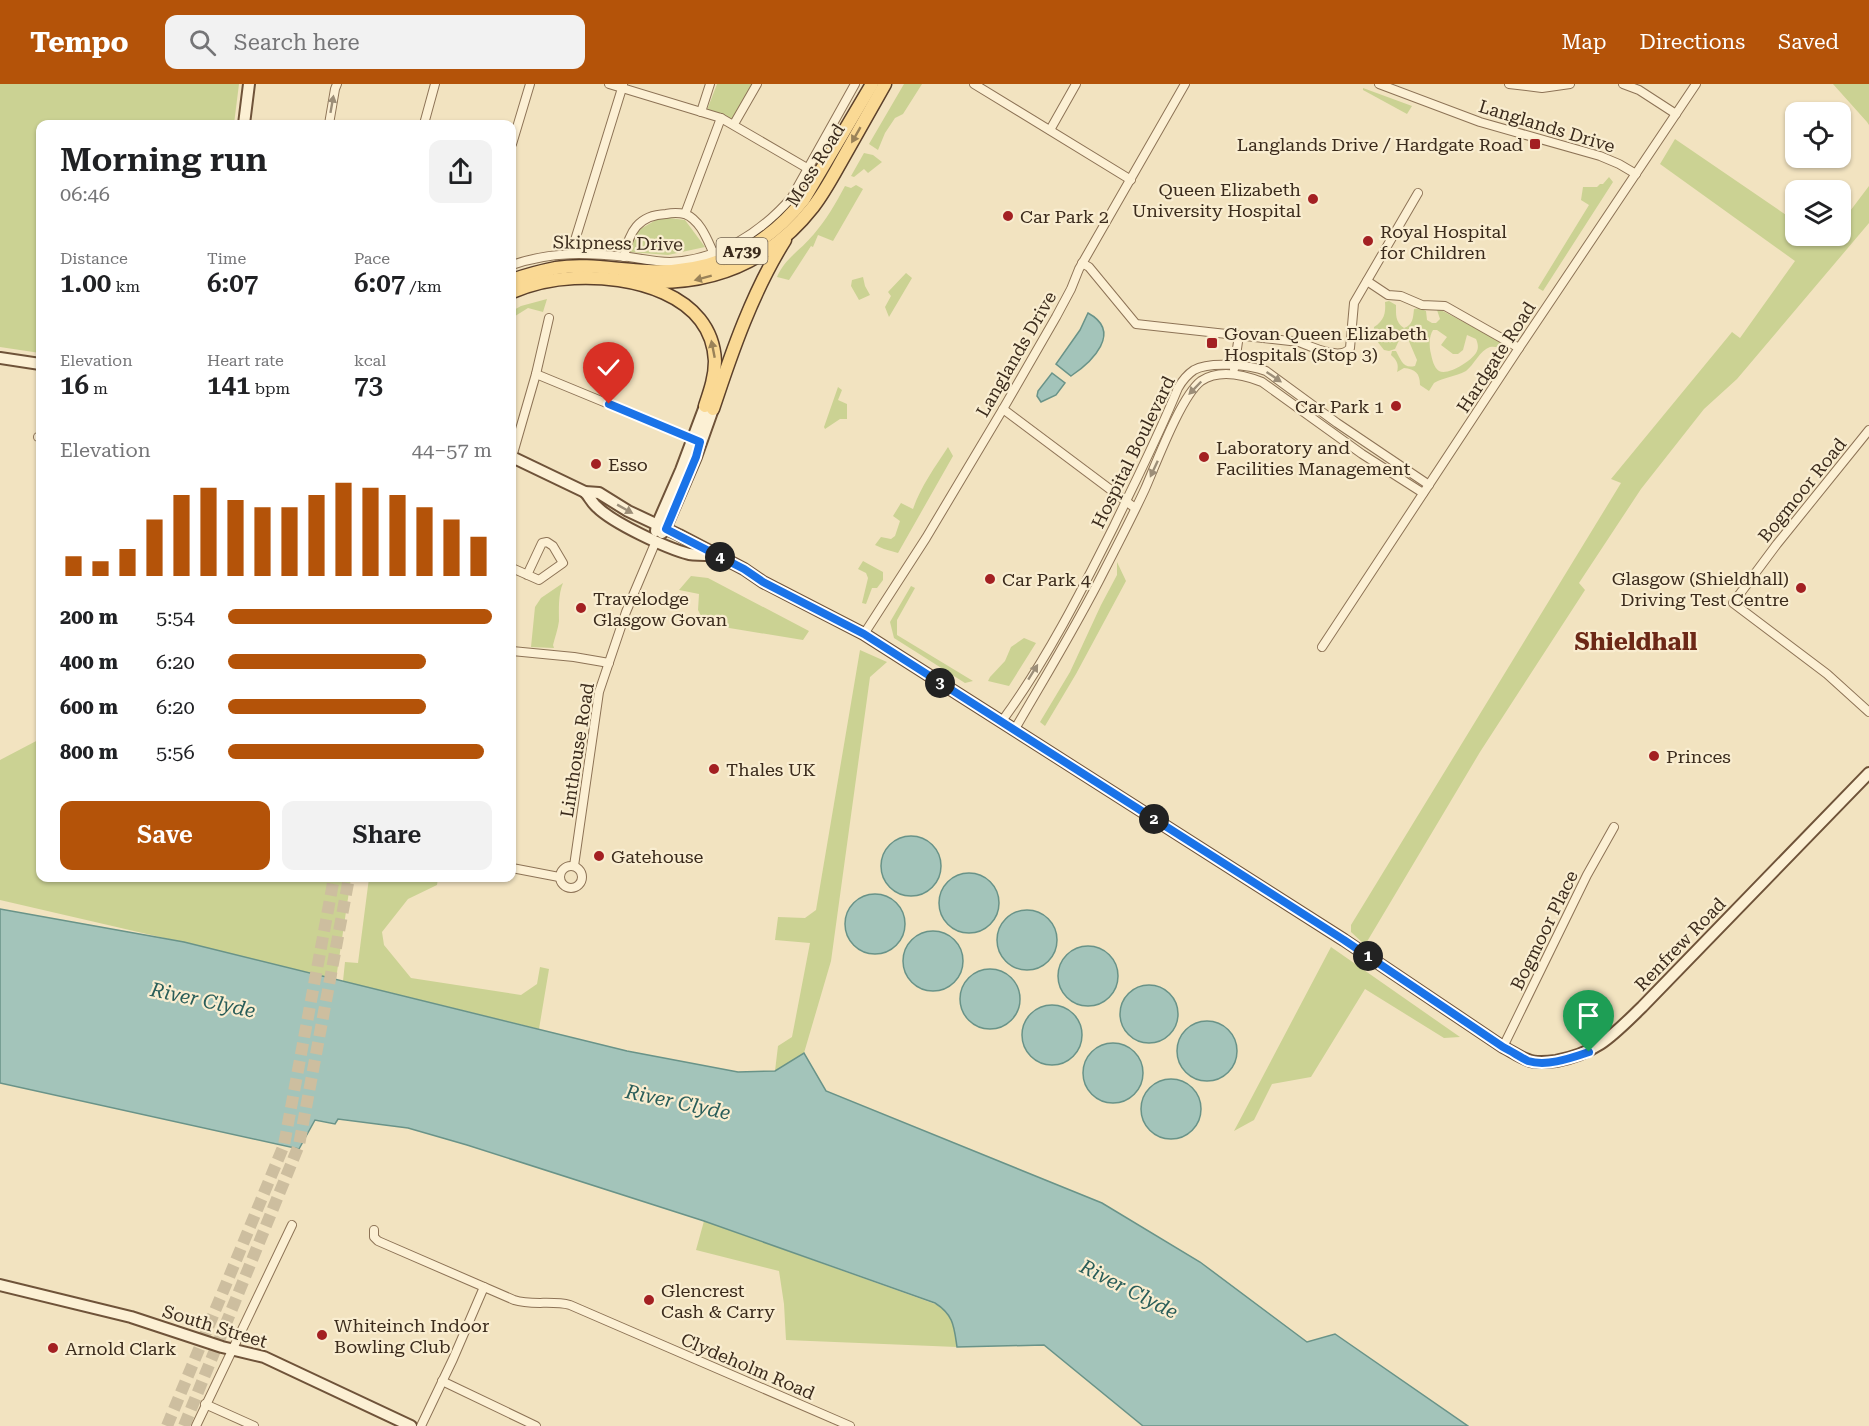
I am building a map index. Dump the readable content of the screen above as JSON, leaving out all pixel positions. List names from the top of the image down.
{
  "streets": {
    "main road": ["Moss Road", "A739"],
    "street": [
      "Langlands Drive",
      "Skipness Drive",
      "Hardgate Road",
      "Hospital Boulevard",
      "Bogmoor Road",
      "Linthouse Road",
      "Bogmoor Place",
      "Renfrew Road",
      "South Street",
      "Clydeholm Road"
    ]
  },
  "crossings": [
    ["Langlands Drive", "Hardgate Road"],
    ["Langlands Drive", "Renfrew Road"],
    ["Moss Road", "A739"],
    ["Hardgate Road", "Hospital Boulevard"],
    ["Hospital Boulevard", "Renfrew Road"],
    ["Bogmoor Place", "Renfrew Road"]
  ],
  "one_way": ["Moss Road"],
  "districts": ["Shieldhall"],
  "water": ["River Clyde"],
  "places": {
    "transit": ["Langlands Drive / Hardgate Road", "Govan Queen Elizabeth Hospitals (Stop 3)"],
    "other": [
      "Queen Elizabeth University Hospital",
      "Car Park 2",
      "Royal Hospital for Children",
      "Car Park 1",
      "Laboratory and Facilities Management",
      "Esso",
      "Car Park 4",
      "Glasgow (Shieldhall) Driving Test Centre",
      "Travelodge Glasgow Govan",
      "Princes",
      "Thales UK",
      "Gatehouse",
      "Glencrest Cash & Carry",
      "Whiteinch Indoor Bowling Club",
      "Arnold Clark"
    ]
  },
  "page": {
    "header": "Tempo",
    "search": "Search here",
    "nav": ["Map", "Directions", "Saved"],
    "heading": ["Morning run", "06:46"],
    "stats": [
      ["Distance", "1.00 km"],
      ["Time", "6:07"],
      ["Pace", "6:07 /km"],
      ["Elevation", "16 m"],
      ["Heart rate", "141 bpm"],
      ["kcal", "73"]
    ],
    "chart": ["Elevation", "44–57 m"],
    "pins": [
      "4",
      "3",
      "2",
      "1"
    ],
    "list": [
      {
        "name": "200 m",
        "note": "5:54"
      },
      {
        "name": "400 m",
        "note": "6:20"
      },
      {
        "name": "600 m",
        "note": "6:20"
      },
      {
        "name": "800 m",
        "note": "5:56"
      }
    ],
    "buttons": ["Save", "Share"]
  }
}
